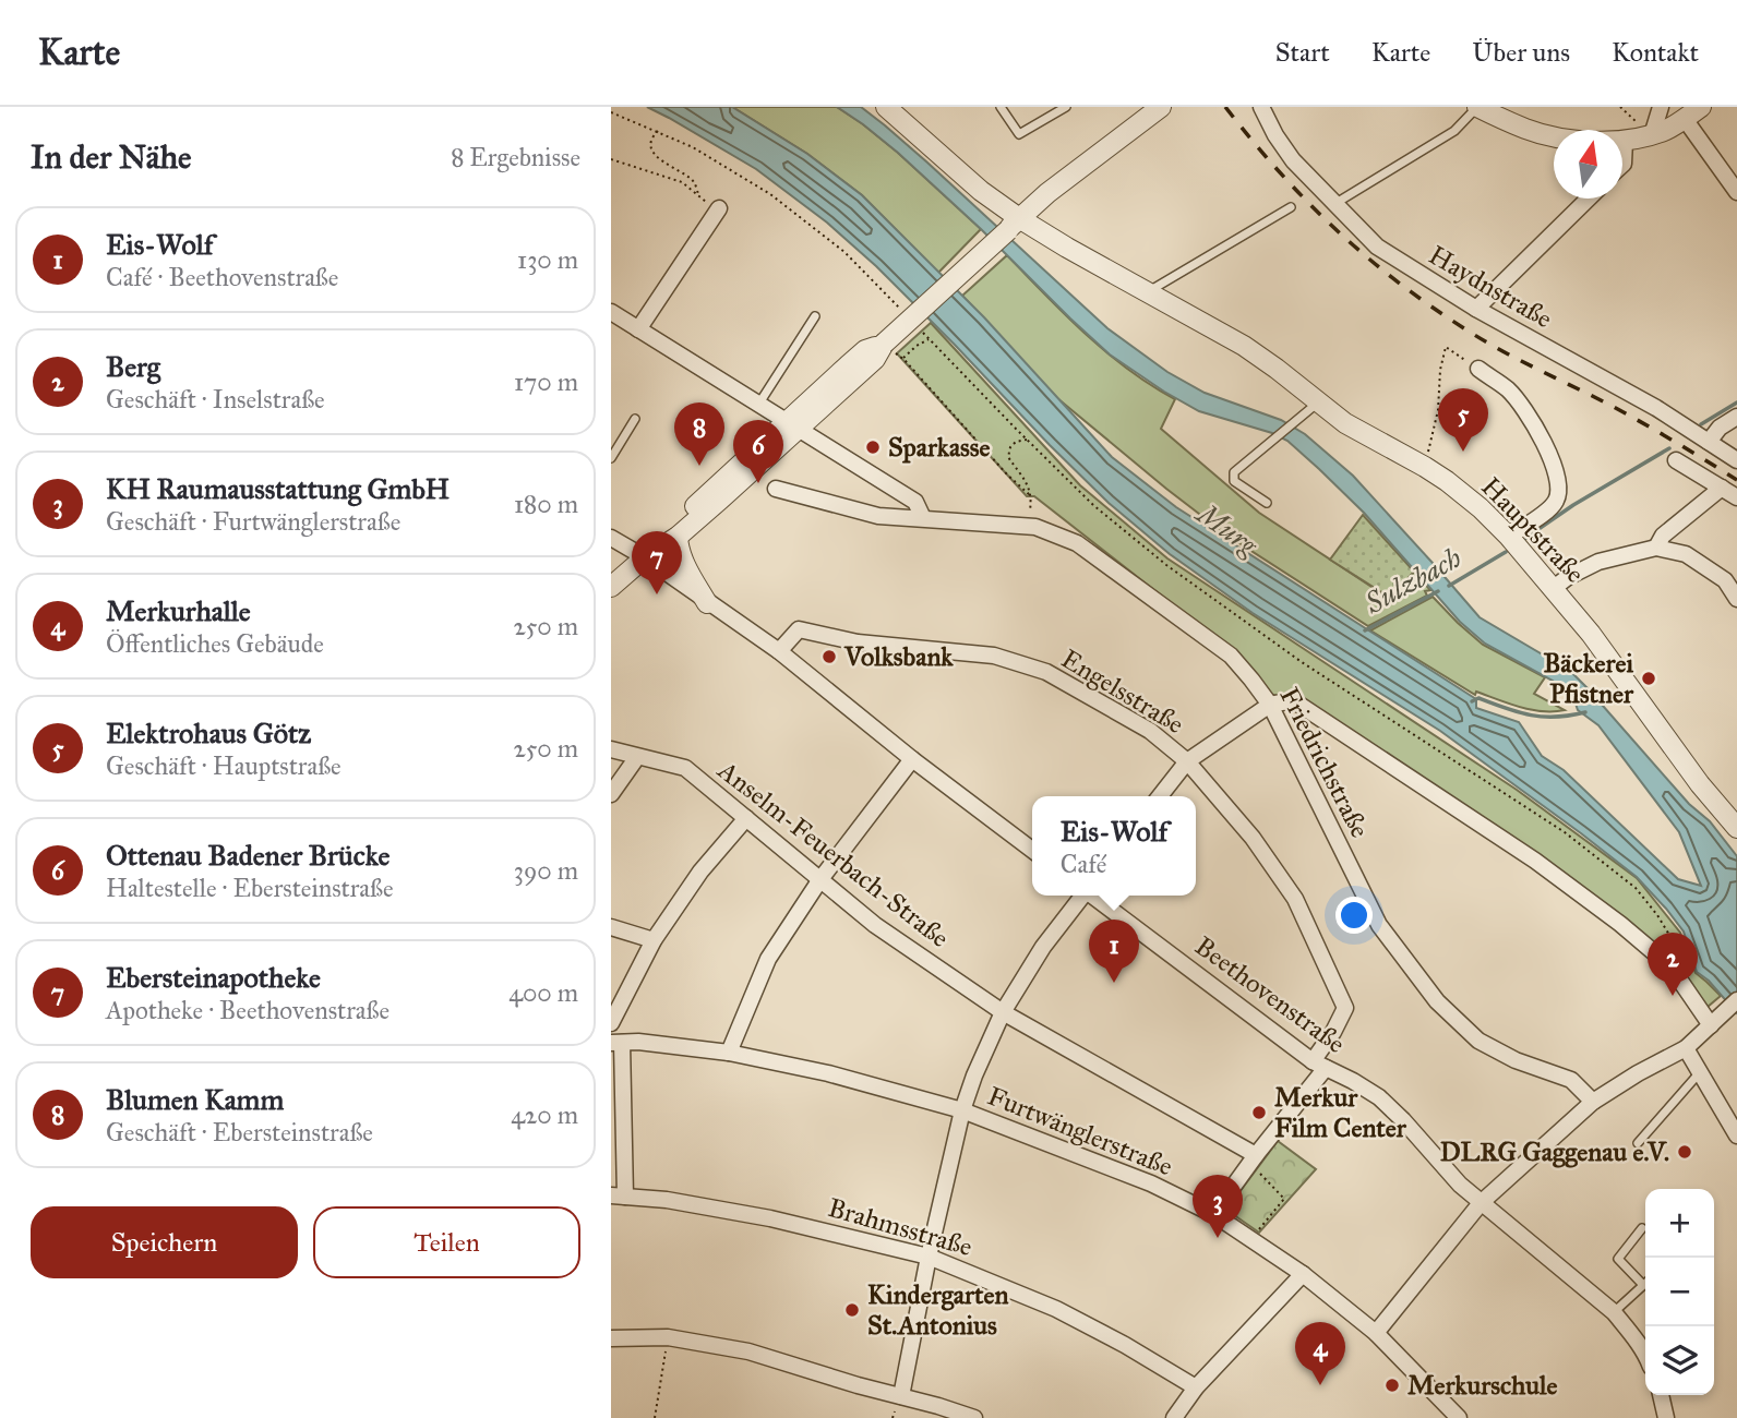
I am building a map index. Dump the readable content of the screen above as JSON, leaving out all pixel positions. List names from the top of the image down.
{
  "streets": {
    "street": [
      "Haydnstraße",
      "Hauptstraße",
      "Engelsstraße",
      "Friedrichstraße",
      "Anselm-Feuerbach-Straße",
      "Beethovenstraße",
      "Furtwänglerstraße",
      "Brahmsstraße"
    ]
  },
  "crossings": [
    ["Engelsstraße", "Beethovenstraße"]
  ],
  "water": ["Murg", "Sulzbach"],
  "places": [
    "Sparkasse",
    "Volksbank",
    "Bäckerei Pfistner",
    "Merkur Film Center",
    "DLRG Gaggenau e.V.",
    "Kindergarten St.Antonius",
    "Merkurschule"
  ],
  "north": "top",
  "page": {
    "header": "Karte",
    "nav": [
      "Start",
      "Karte",
      "Über uns",
      "Kontakt"
    ],
    "heading": ["In der Nähe", "8 Ergebnisse"],
    "list": [
      {
        "mark": "1",
        "name": "Eis-Wolf",
        "note": "Café · Beethovenstraße",
        "value": "130 m"
      },
      {
        "mark": "2",
        "name": "Berg",
        "note": "Geschäft · Inselstraße",
        "value": "170 m"
      },
      {
        "mark": "3",
        "name": "KH Raumausstattung GmbH",
        "note": "Geschäft · Furtwänglerstraße",
        "value": "180 m"
      },
      {
        "mark": "4",
        "name": "Merkurhalle",
        "note": "Öffentliches Gebäude",
        "value": "250 m"
      },
      {
        "mark": "5",
        "name": "Elektrohaus Götz",
        "note": "Geschäft · Hauptstraße",
        "value": "250 m"
      },
      {
        "mark": "6",
        "name": "Ottenau Badener Brücke",
        "note": "Haltestelle · Ebersteinstraße",
        "value": "390 m"
      },
      {
        "mark": "7",
        "name": "Ebersteinapotheke",
        "note": "Apotheke · Beethovenstraße",
        "value": "400 m"
      },
      {
        "mark": "8",
        "name": "Blumen Kamm",
        "note": "Geschäft · Ebersteinstraße",
        "value": "420 m"
      }
    ],
    "pins": [
      "5",
      "8",
      "6",
      "7",
      "1",
      "2",
      "3",
      "4"
    ],
    "popup": ["Eis-Wolf", "Café"],
    "buttons": ["Speichern", "Teilen"],
    "map_buttons": ["+", "−"]
  }
}
